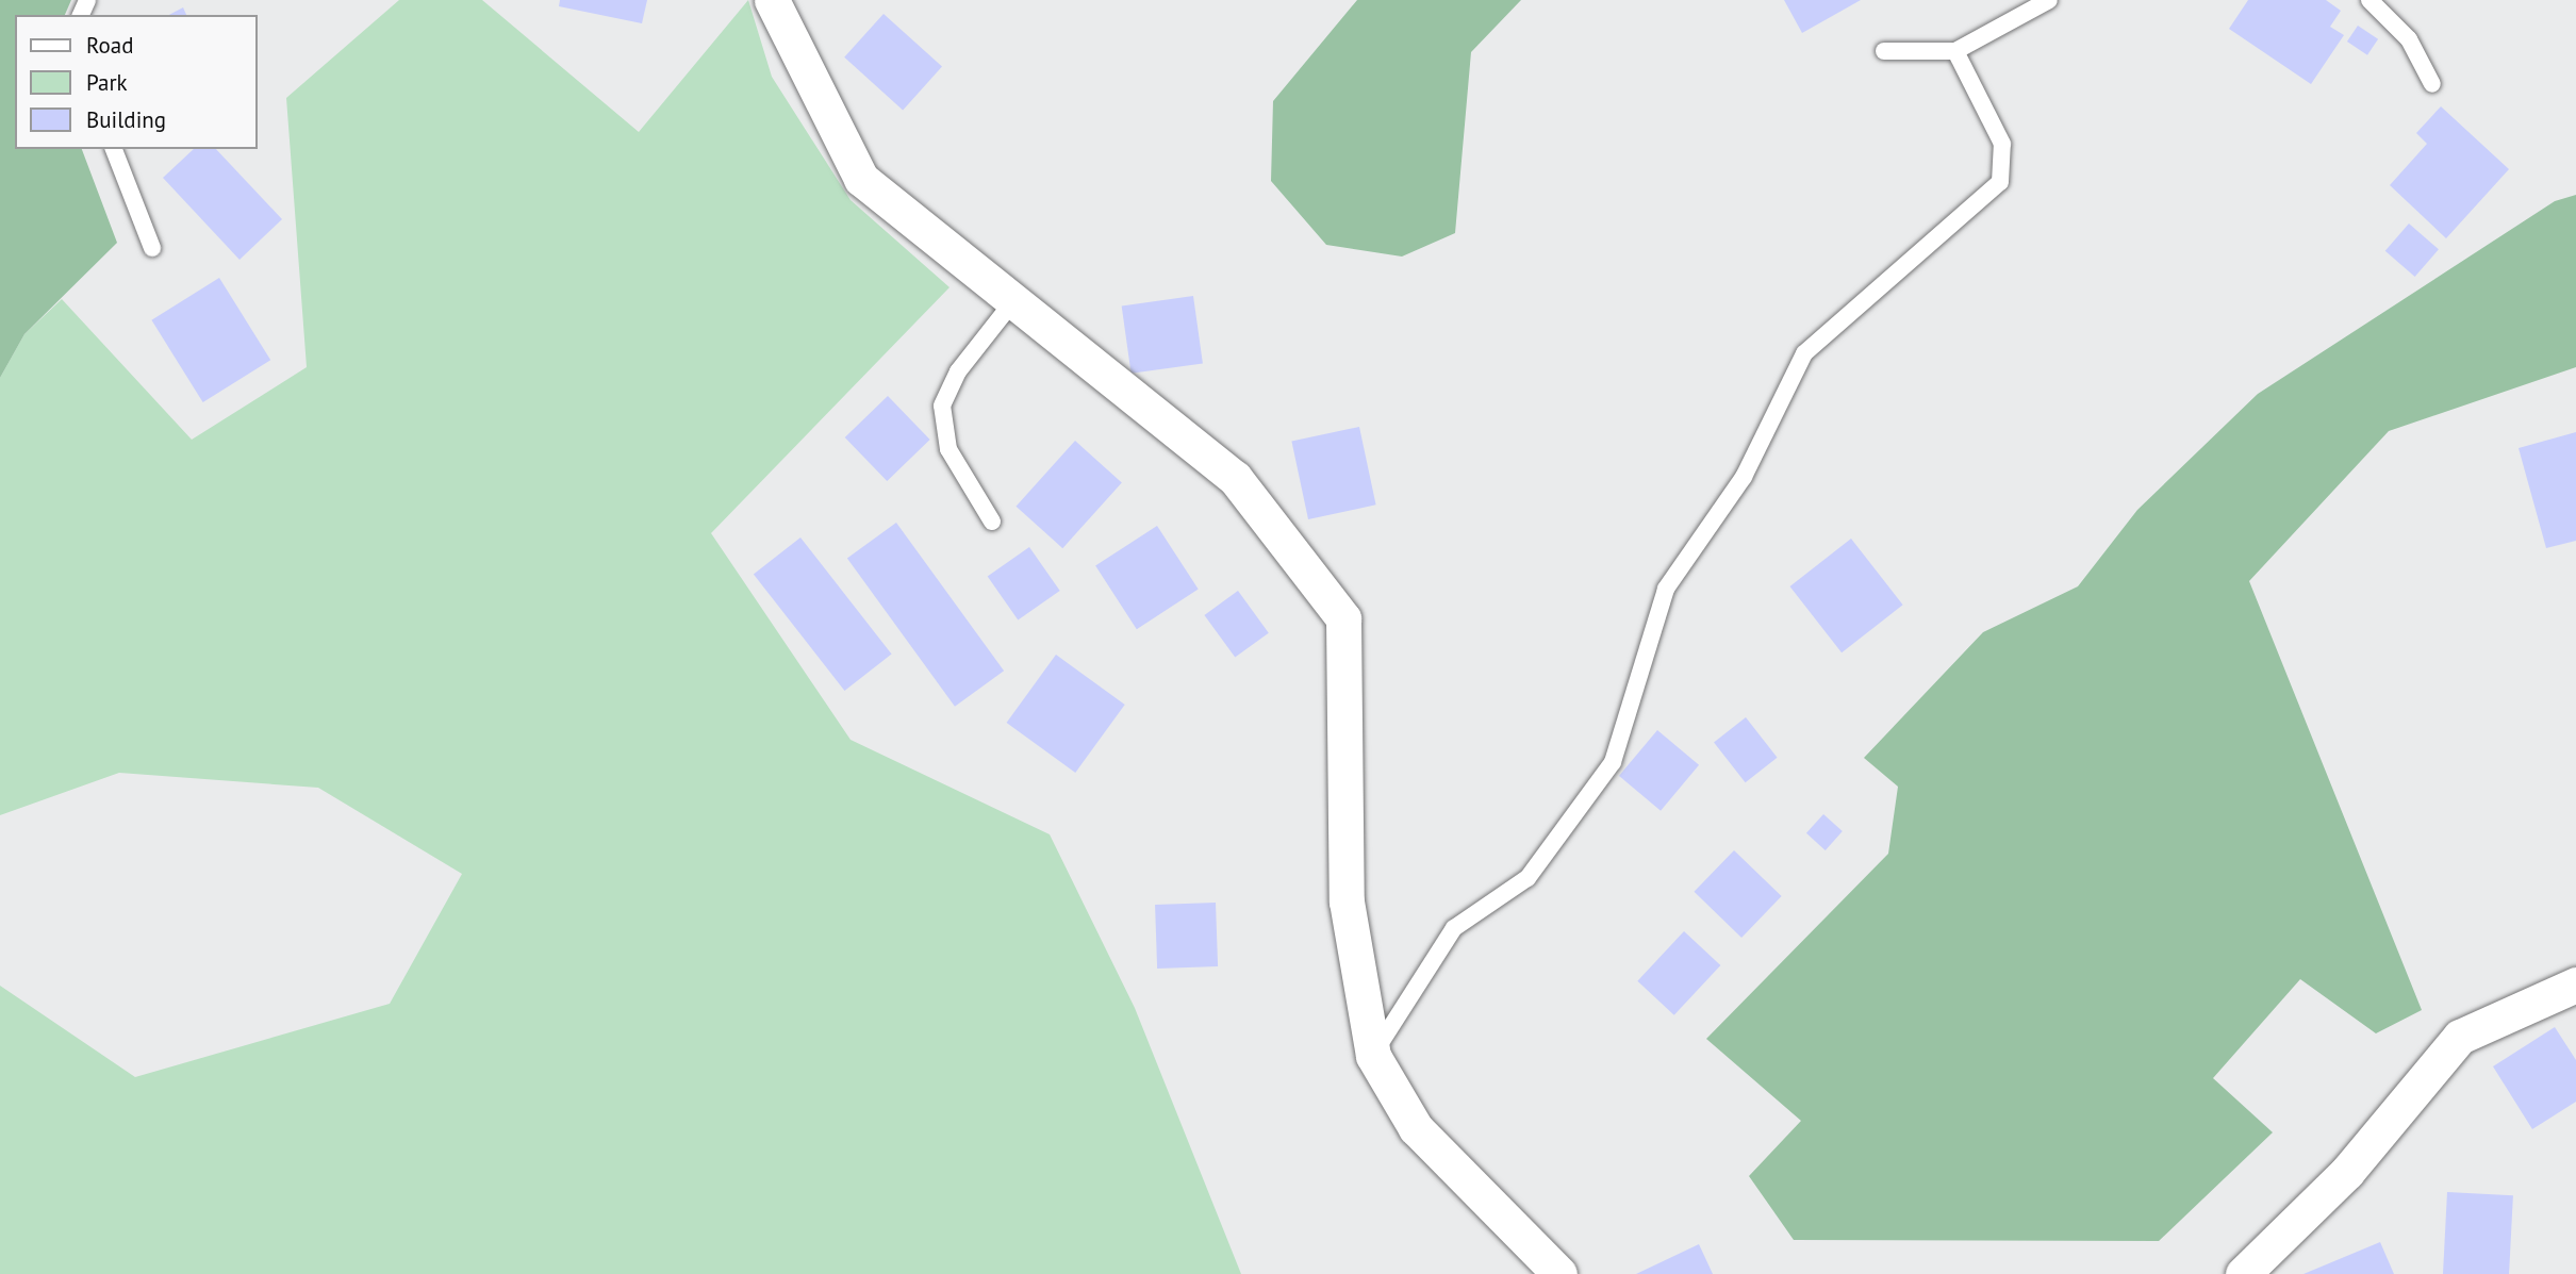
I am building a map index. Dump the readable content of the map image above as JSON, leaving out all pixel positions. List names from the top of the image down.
{
  "legend": ["Road", "Park", "Building"]
}
